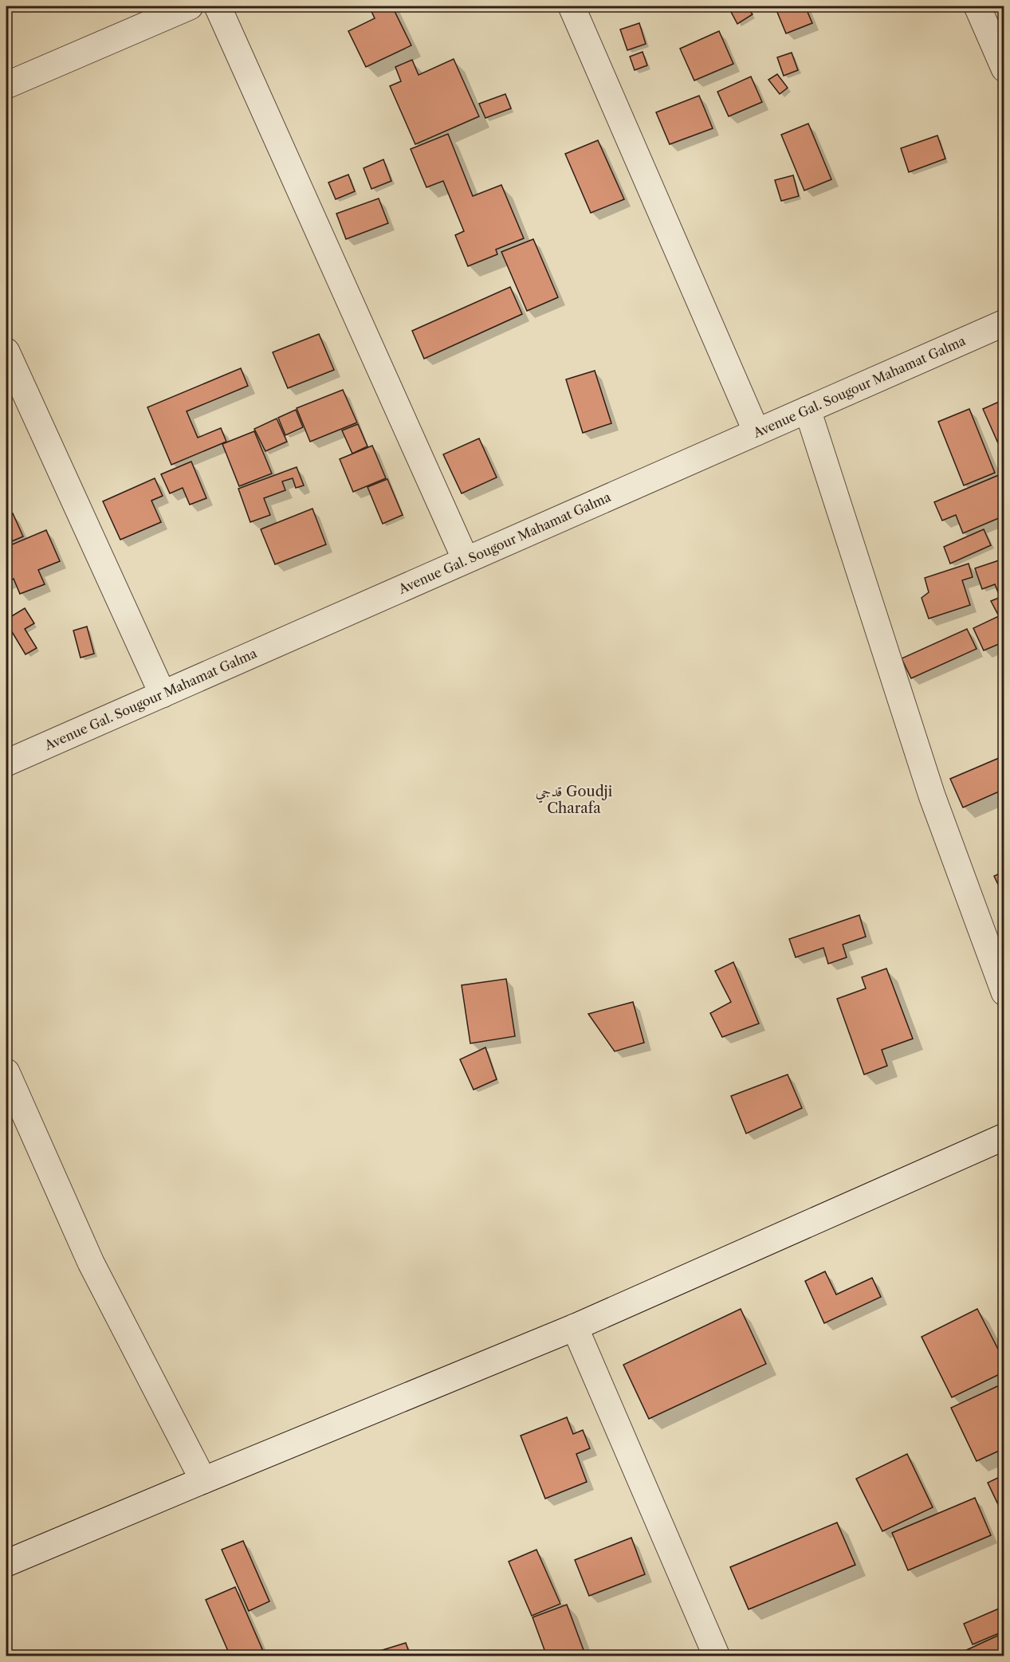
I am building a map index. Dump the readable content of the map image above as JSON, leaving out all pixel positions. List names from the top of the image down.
{
  "streets": {
    "street": ["Avenue Gal. Sougour Mahamat Galma"]
  },
  "districts": ["قدجي Goudji Charafa"]
}
